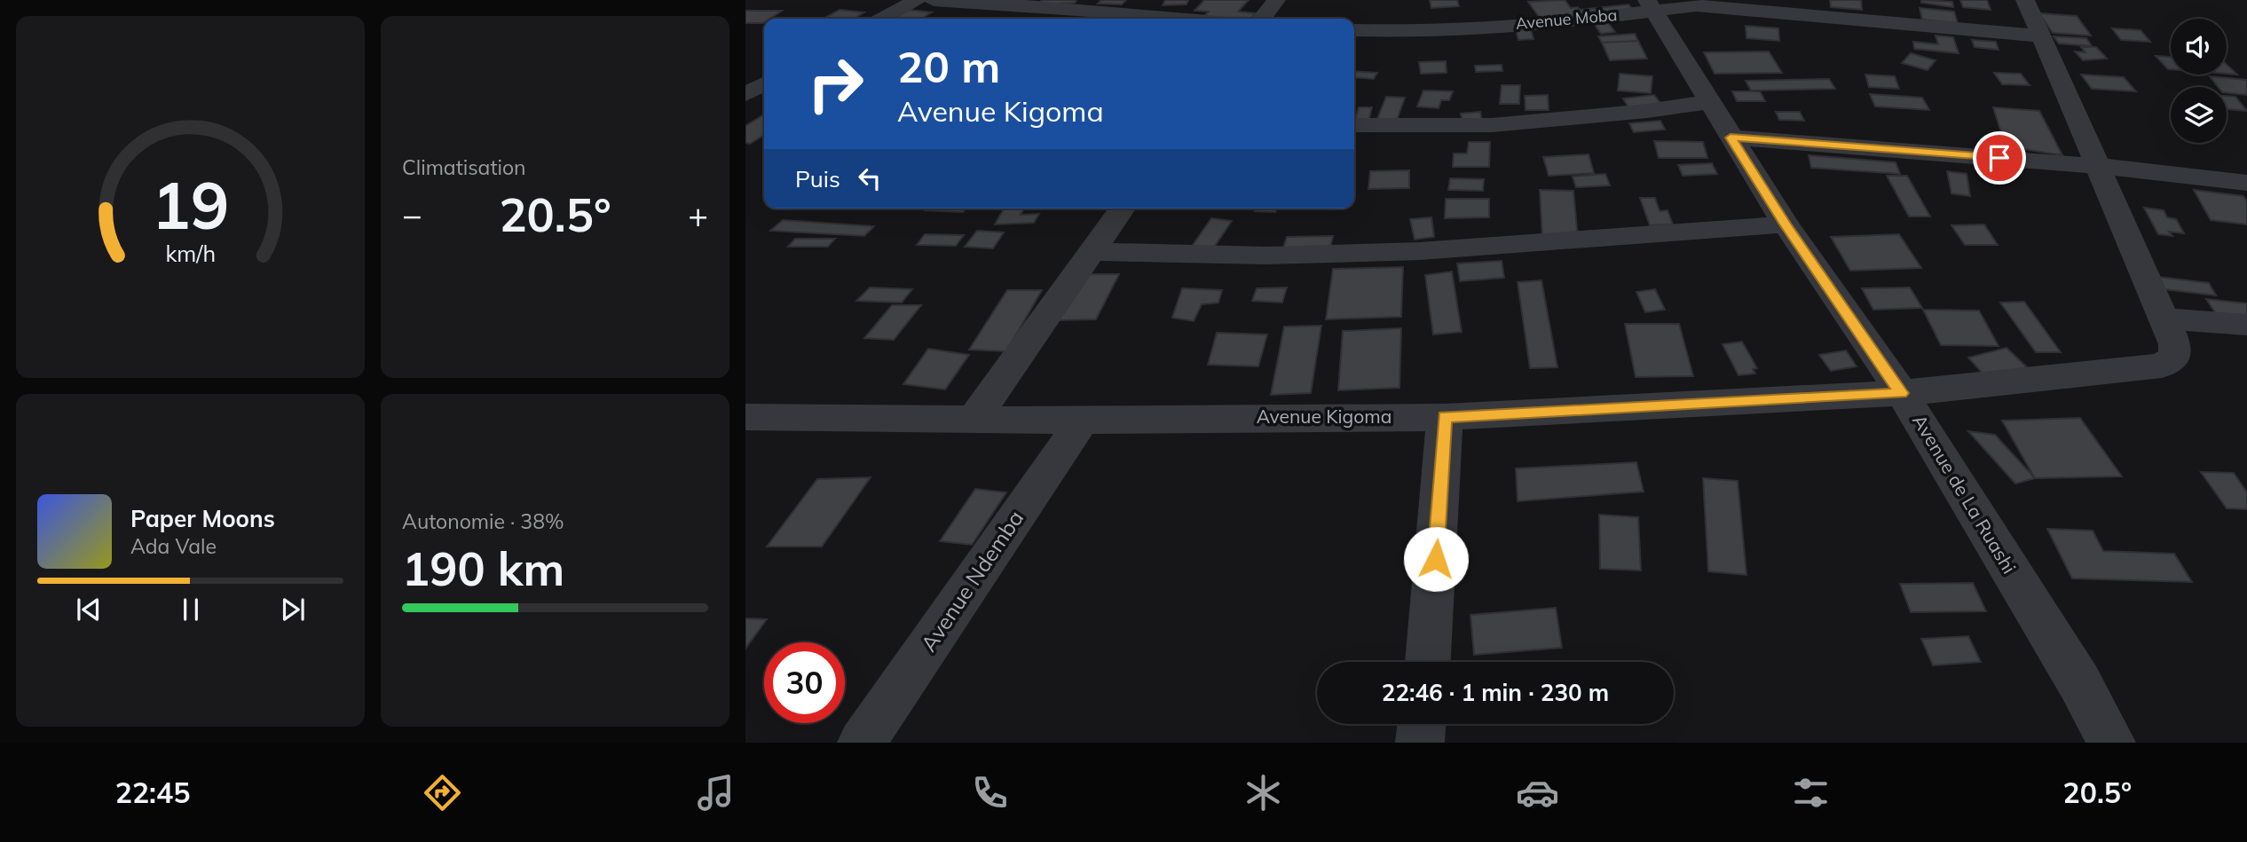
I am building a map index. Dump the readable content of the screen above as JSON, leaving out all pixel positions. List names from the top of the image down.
{
  "streets": {
    "street": [
      "Avenue Moba",
      "Avenue Kigoma",
      "Avenue de La Ruashi",
      "Avenue Ndemba"
    ]
  },
  "crossings": [
    ["Avenue Moba", "Avenue de La Ruashi"],
    ["Avenue Kigoma", "Avenue de La Ruashi"],
    ["Avenue Kigoma", "Avenue Ndemba"]
  ],
  "page": {
    "tile": [
      "Climatisation",
      ["Autonomie · 38%", "190 km"]
    ],
    "turn": ["20 m", "Avenue Kigoma"],
    "then": "Puis",
    "heat": ["−", "20.5°", "+"],
    "song": ["Paper Moons", "Ada Vale"],
    "limit": "30",
    "trip": "22:46 · 1 min · 230 m",
    "tabs": ["22:45", "20.5°"],
    "gauge": ["19", "km/h"]
  }
}
